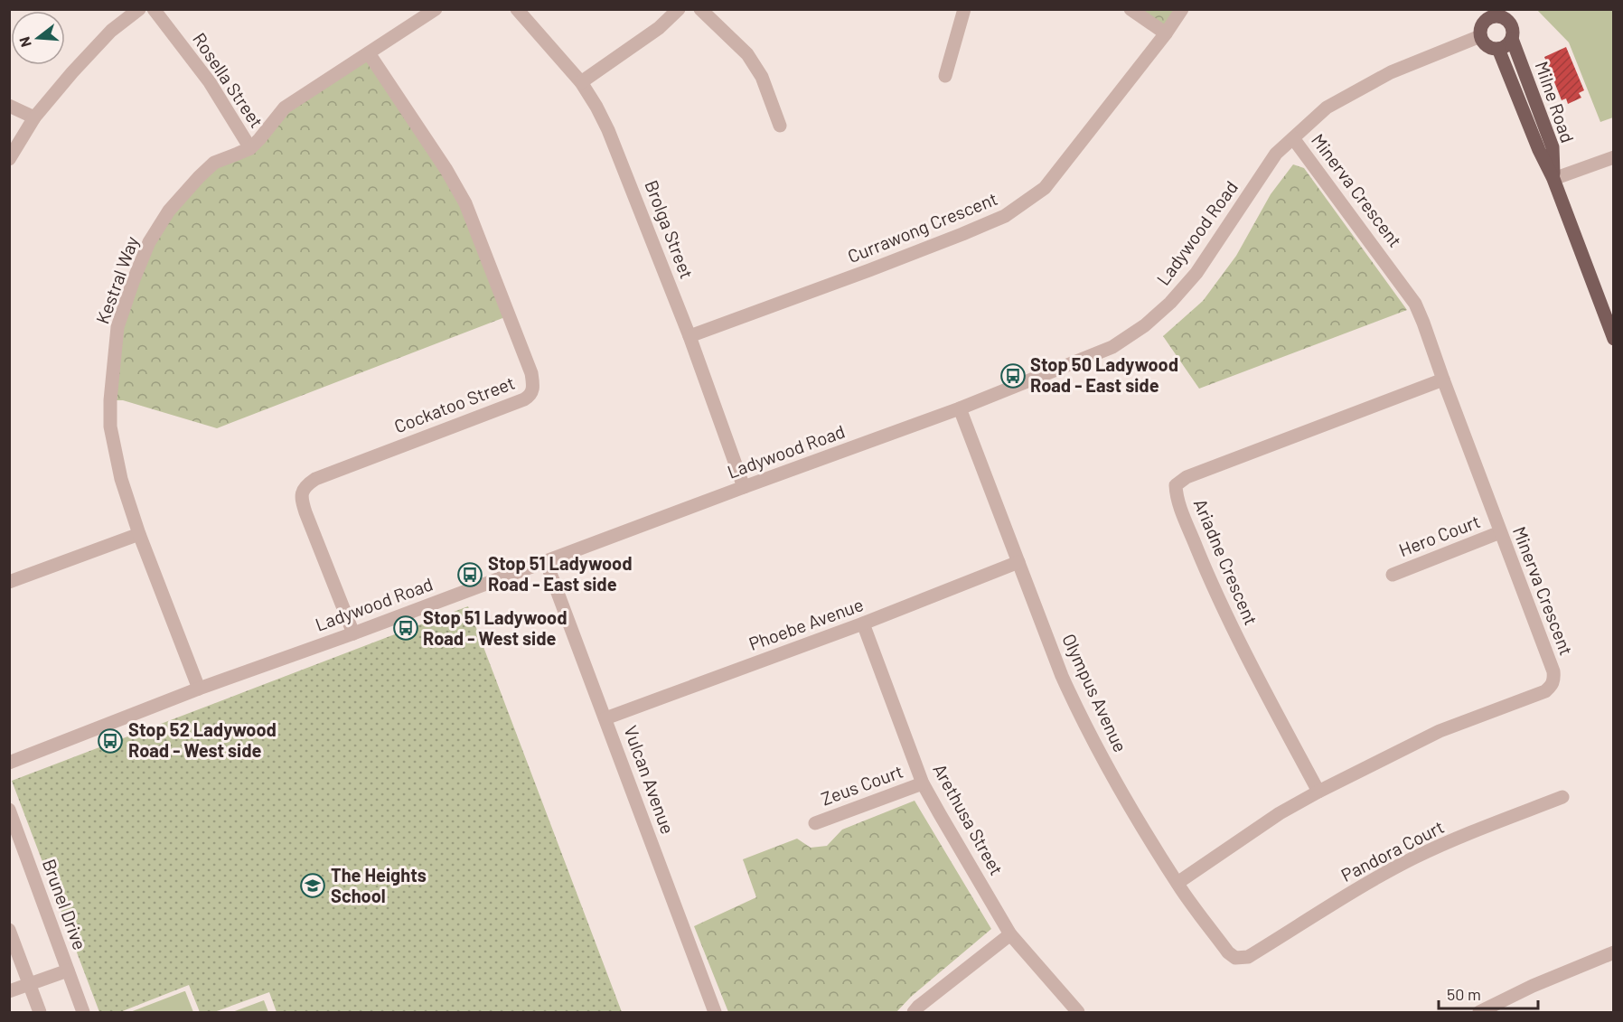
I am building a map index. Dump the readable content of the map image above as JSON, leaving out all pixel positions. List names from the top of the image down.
{
  "streets": {
    "main road": ["Milne Road"],
    "street": [
      "Rosella Street",
      "Minerva Crescent",
      "Currawong Crescent",
      "Brolga Street",
      "Ladywood Road",
      "Kestral Way",
      "Cockatoo Street",
      "Hero Court",
      "Ariadne Crescent",
      "Phoebe Avenue",
      "Olympus Avenue",
      "Vulcan Avenue",
      "Zeus Court",
      "Arethusa Street",
      "Pandora Court",
      "Brunel Drive"
    ]
  },
  "crossings": [
    ["Rosella Street", "Kestral Way"],
    ["Milne Road", "Ladywood Road"],
    ["Minerva Crescent", "Ladywood Road"],
    ["Minerva Crescent", "Hero Court"],
    ["Minerva Crescent", "Ariadne Crescent"],
    ["Minerva Crescent", "Olympus Avenue"],
    ["Currawong Crescent", "Brolga Street"],
    ["Brolga Street", "Ladywood Road"],
    ["Ladywood Road", "Kestral Way"],
    ["Ladywood Road", "Cockatoo Street"],
    ["Ladywood Road", "Olympus Avenue"],
    ["Ladywood Road", "Vulcan Avenue"],
    ["Kestral Way", "Cockatoo Street"],
    ["Phoebe Avenue", "Olympus Avenue"],
    ["Phoebe Avenue", "Vulcan Avenue"],
    ["Phoebe Avenue", "Arethusa Street"],
    ["Olympus Avenue", "Pandora Court"],
    ["Zeus Court", "Arethusa Street"]
  ],
  "places": {
    "bus stop": [
      "Stop 50 Ladywood Road - East side",
      "Stop 51 Ladywood Road - East side",
      "Stop 51 Ladywood Road - West side",
      "Stop 52 Ladywood Road - West side"
    ],
    "school or university": ["The Heights School"]
  },
  "scale_bar": "50 m",
  "north": "left"
}
